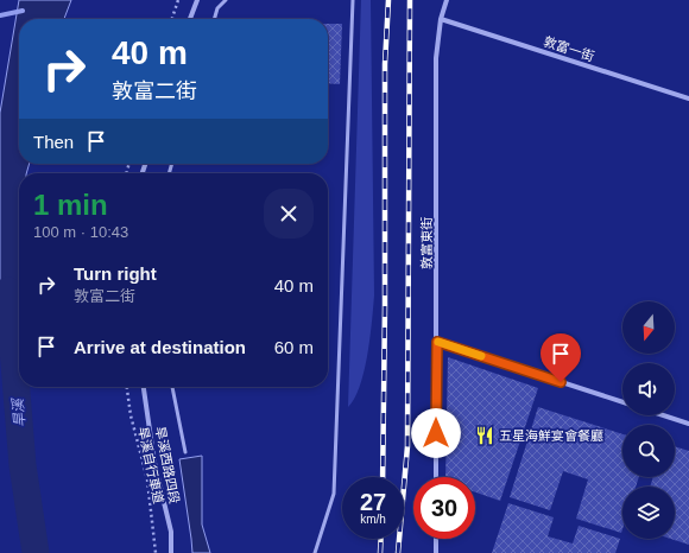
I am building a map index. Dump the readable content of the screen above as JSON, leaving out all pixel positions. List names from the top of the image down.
{
  "streets": {
    "street": ["敦富一街", "敦富東街", "旱溪西路四段"],
    "path": ["旱溪自行車道"]
  },
  "crossings": [
    ["敦富一街", "敦富東街"]
  ],
  "water": ["旱溪"],
  "places": {
    "restaurant": ["五星海鮮宴會餐廳"]
  },
  "north": "bottom",
  "page": {
    "turn": ["40 m", "敦富二街"],
    "then": "Then",
    "heading": ["1 min", "100 m · 10:43"],
    "list": [
      {
        "name": "Turn right",
        "note": "敦富二街",
        "value": "40 m"
      },
      {
        "name": "Arrive at destination",
        "value": "60 m"
      }
    ],
    "speed": "27 km/h",
    "limit": "30"
  }
}
